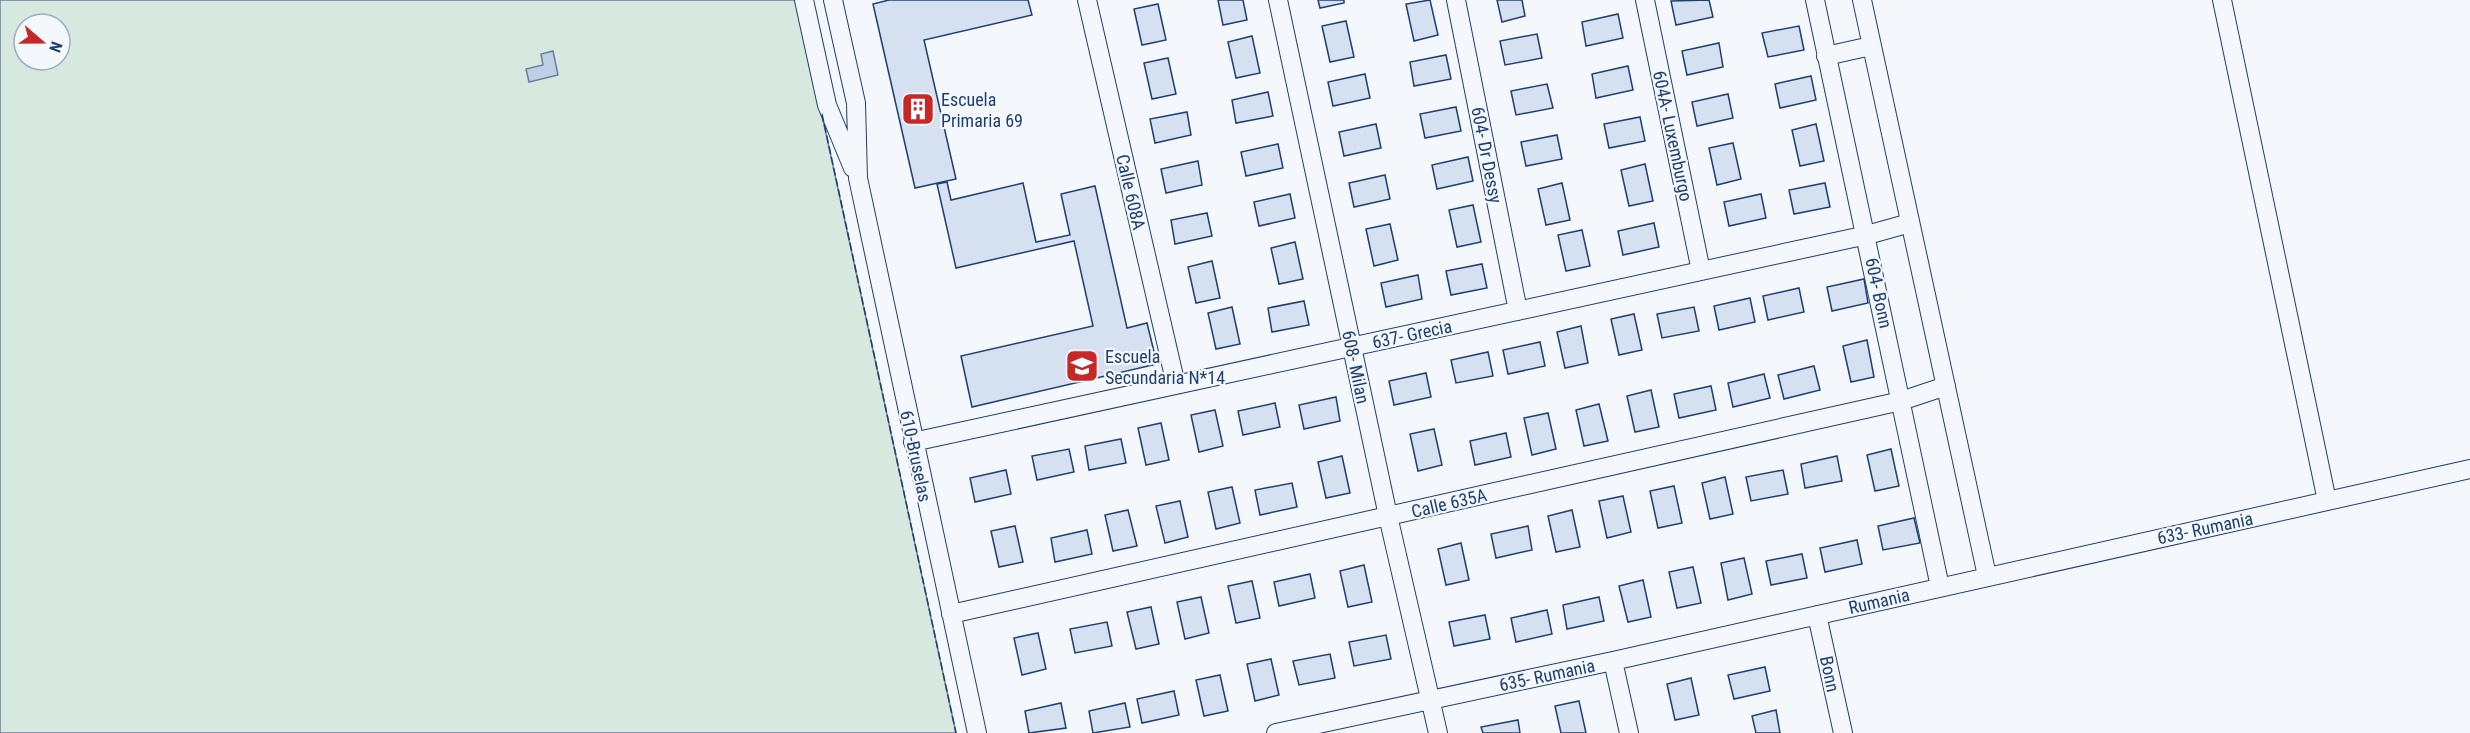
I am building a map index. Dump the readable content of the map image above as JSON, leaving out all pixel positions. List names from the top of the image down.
{
  "streets": {
    "street": [
      "604A- Luxemburgo",
      "604- Dr Dessy",
      "Calle 608A",
      "604- Bonn",
      "637- Grecia",
      "608- Milan",
      "610-Bruselas",
      "Calle 635A",
      "633- Rumania",
      "Rumania",
      "Bonn",
      "635- Rumania"
    ]
  },
  "crossings": [
    ["604A- Luxemburgo", "637- Grecia"],
    ["604- Dr Dessy", "637- Grecia"],
    ["Calle 608A", "637- Grecia"],
    ["604- Bonn", "637- Grecia"],
    ["604- Bonn", "Calle 635A"],
    ["604- Bonn", "633- Rumania"],
    ["604- Bonn", "Rumania"],
    ["637- Grecia", "608- Milan"],
    ["637- Grecia", "610-Bruselas"],
    ["608- Milan", "Calle 635A"],
    ["608- Milan", "635- Rumania"],
    ["610-Bruselas", "Calle 635A"],
    ["633- Rumania", "Rumania"],
    ["Rumania", "Bonn"],
    ["Rumania", "635- Rumania"],
    ["Bonn", "635- Rumania"]
  ],
  "places": {
    "building": ["Escuela Primaria 69"],
    "school or university": ["Escuela Secundaria N*14"]
  },
  "north": "right"
}
